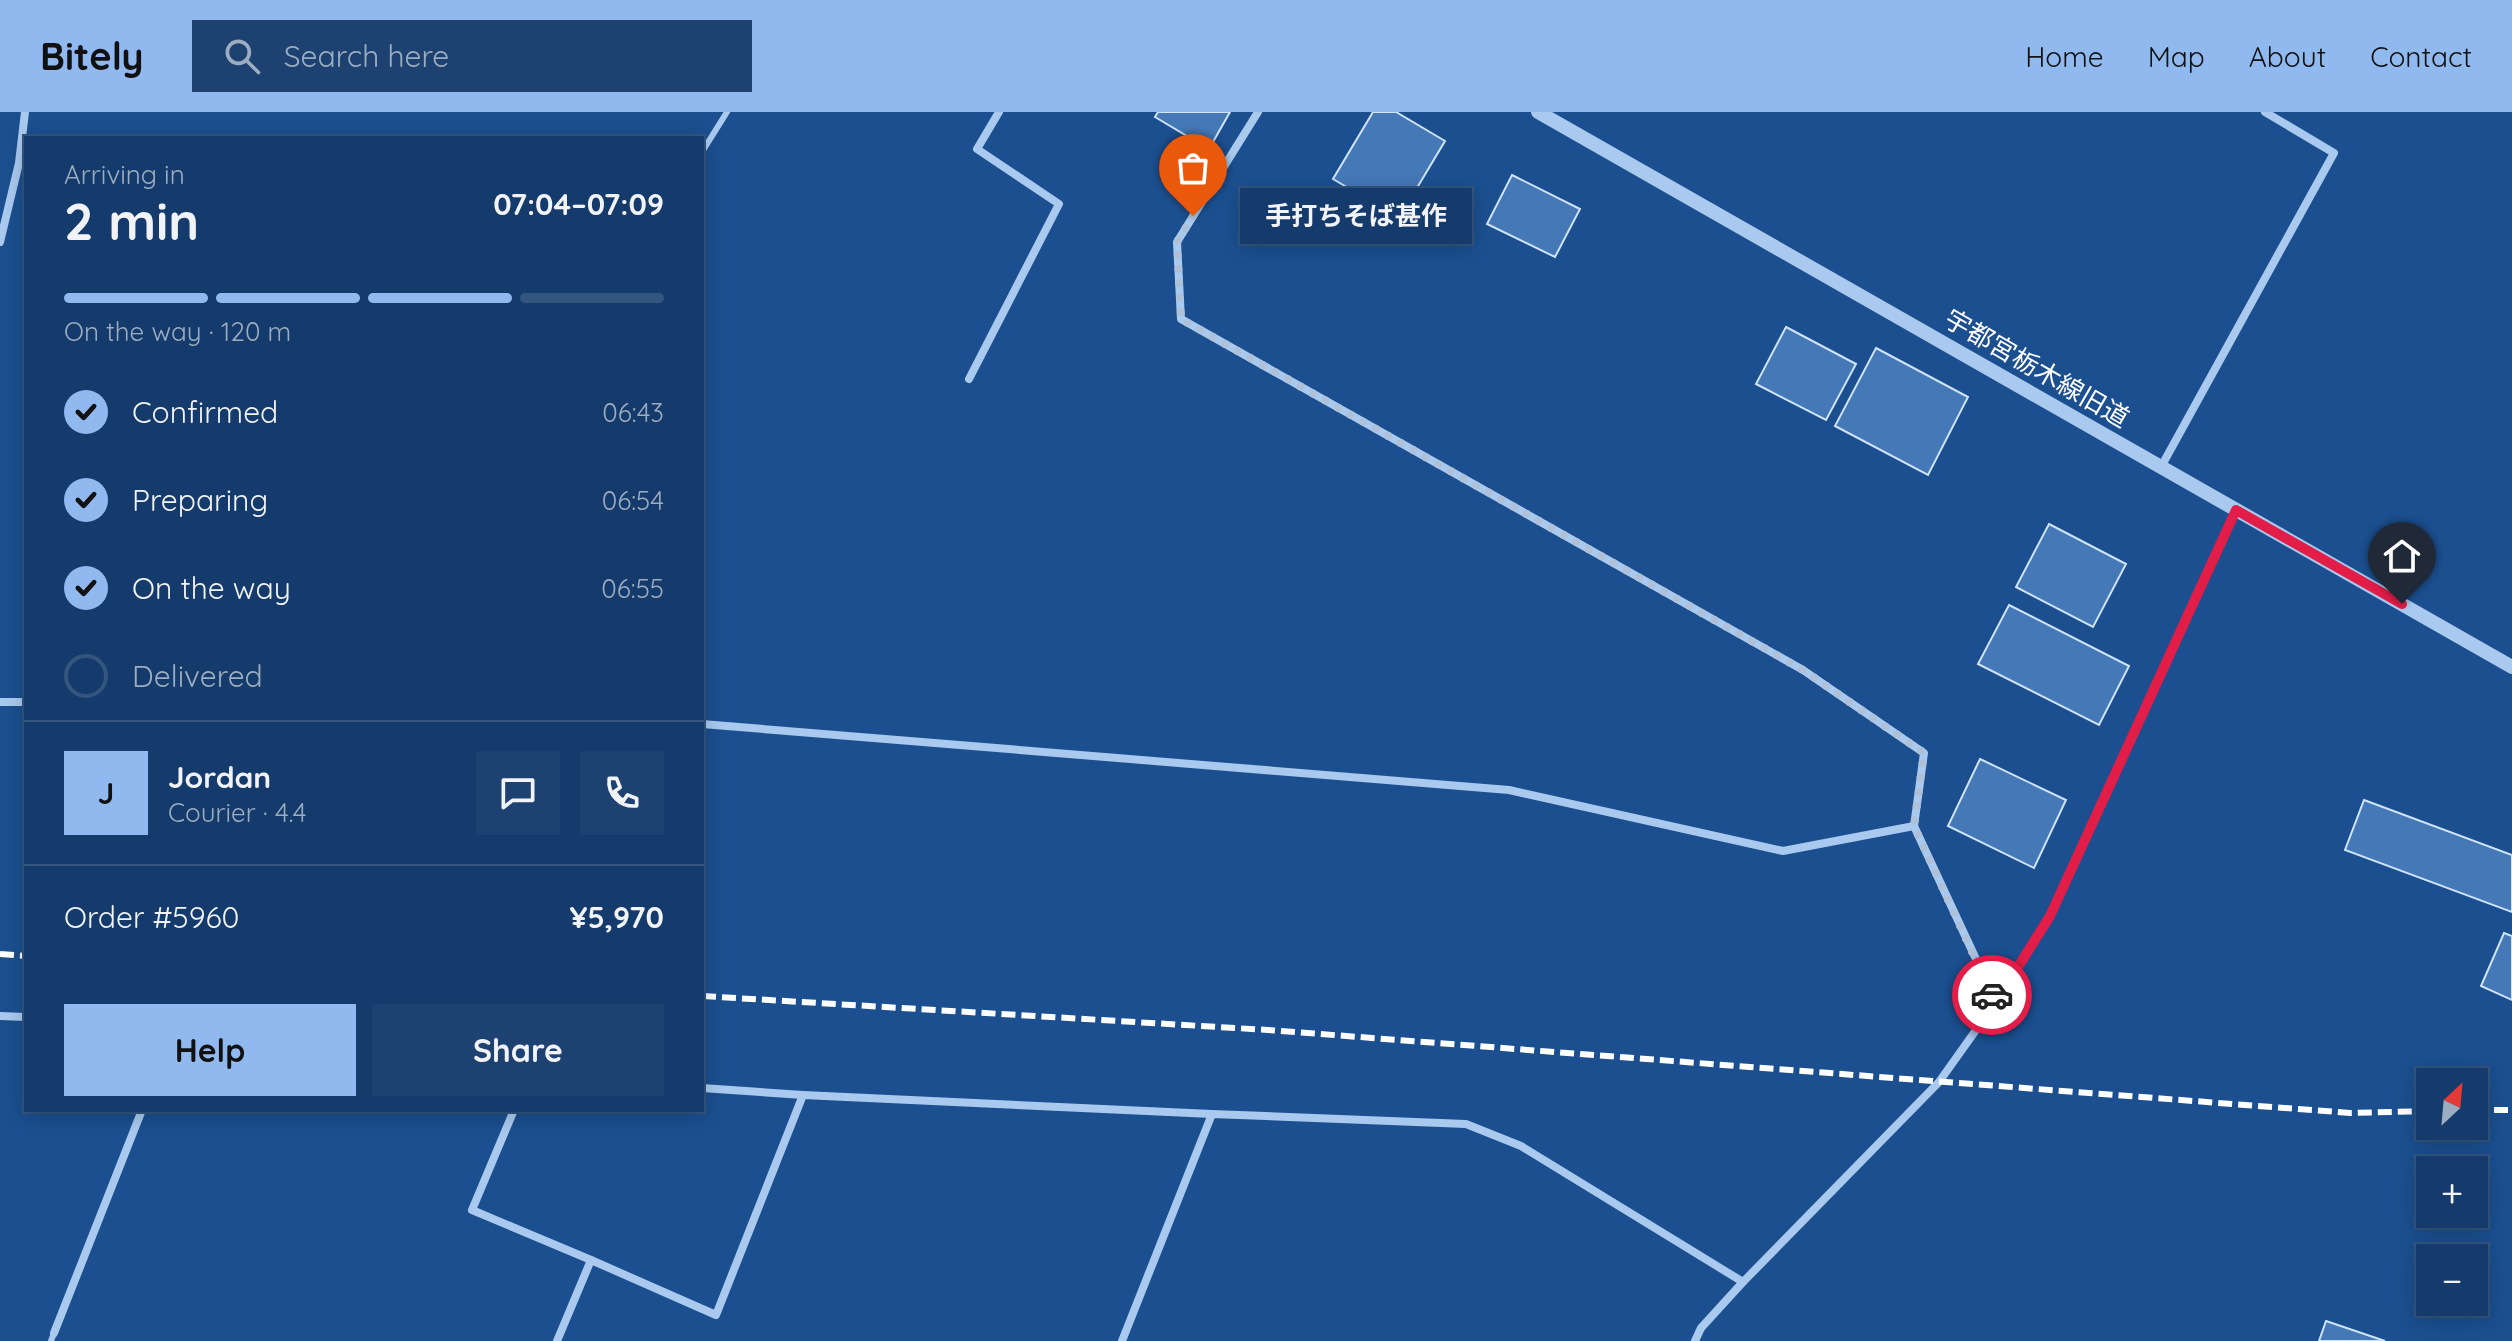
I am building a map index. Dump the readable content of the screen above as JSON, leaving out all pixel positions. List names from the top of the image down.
{
  "streets": {
    "street": ["宇都宮栃木線旧道"]
  },
  "places": ["手打ちそば甚作"],
  "north": "top right",
  "page": {
    "header": "Bitely",
    "search": "Search here",
    "nav": [
      "Home",
      "Map",
      "About",
      "Contact"
    ],
    "heading": ["2 min", "Arriving in", "07:04–07:09"],
    "panel": [
      "Jordan",
      "Courier · 4.4",
      "Order #5960",
      "¥5,970"
    ],
    "bubble": "手打ちそば甚作",
    "bar": "On the way · 120 m",
    "list": [
      ["Confirmed", "06:43"],
      ["Preparing", "06:54"],
      ["On the way", "06:55"],
      "Delivered"
    ],
    "round": "J",
    "buttons": ["Help", "Share"],
    "map_buttons": ["+", "−"]
  }
}
